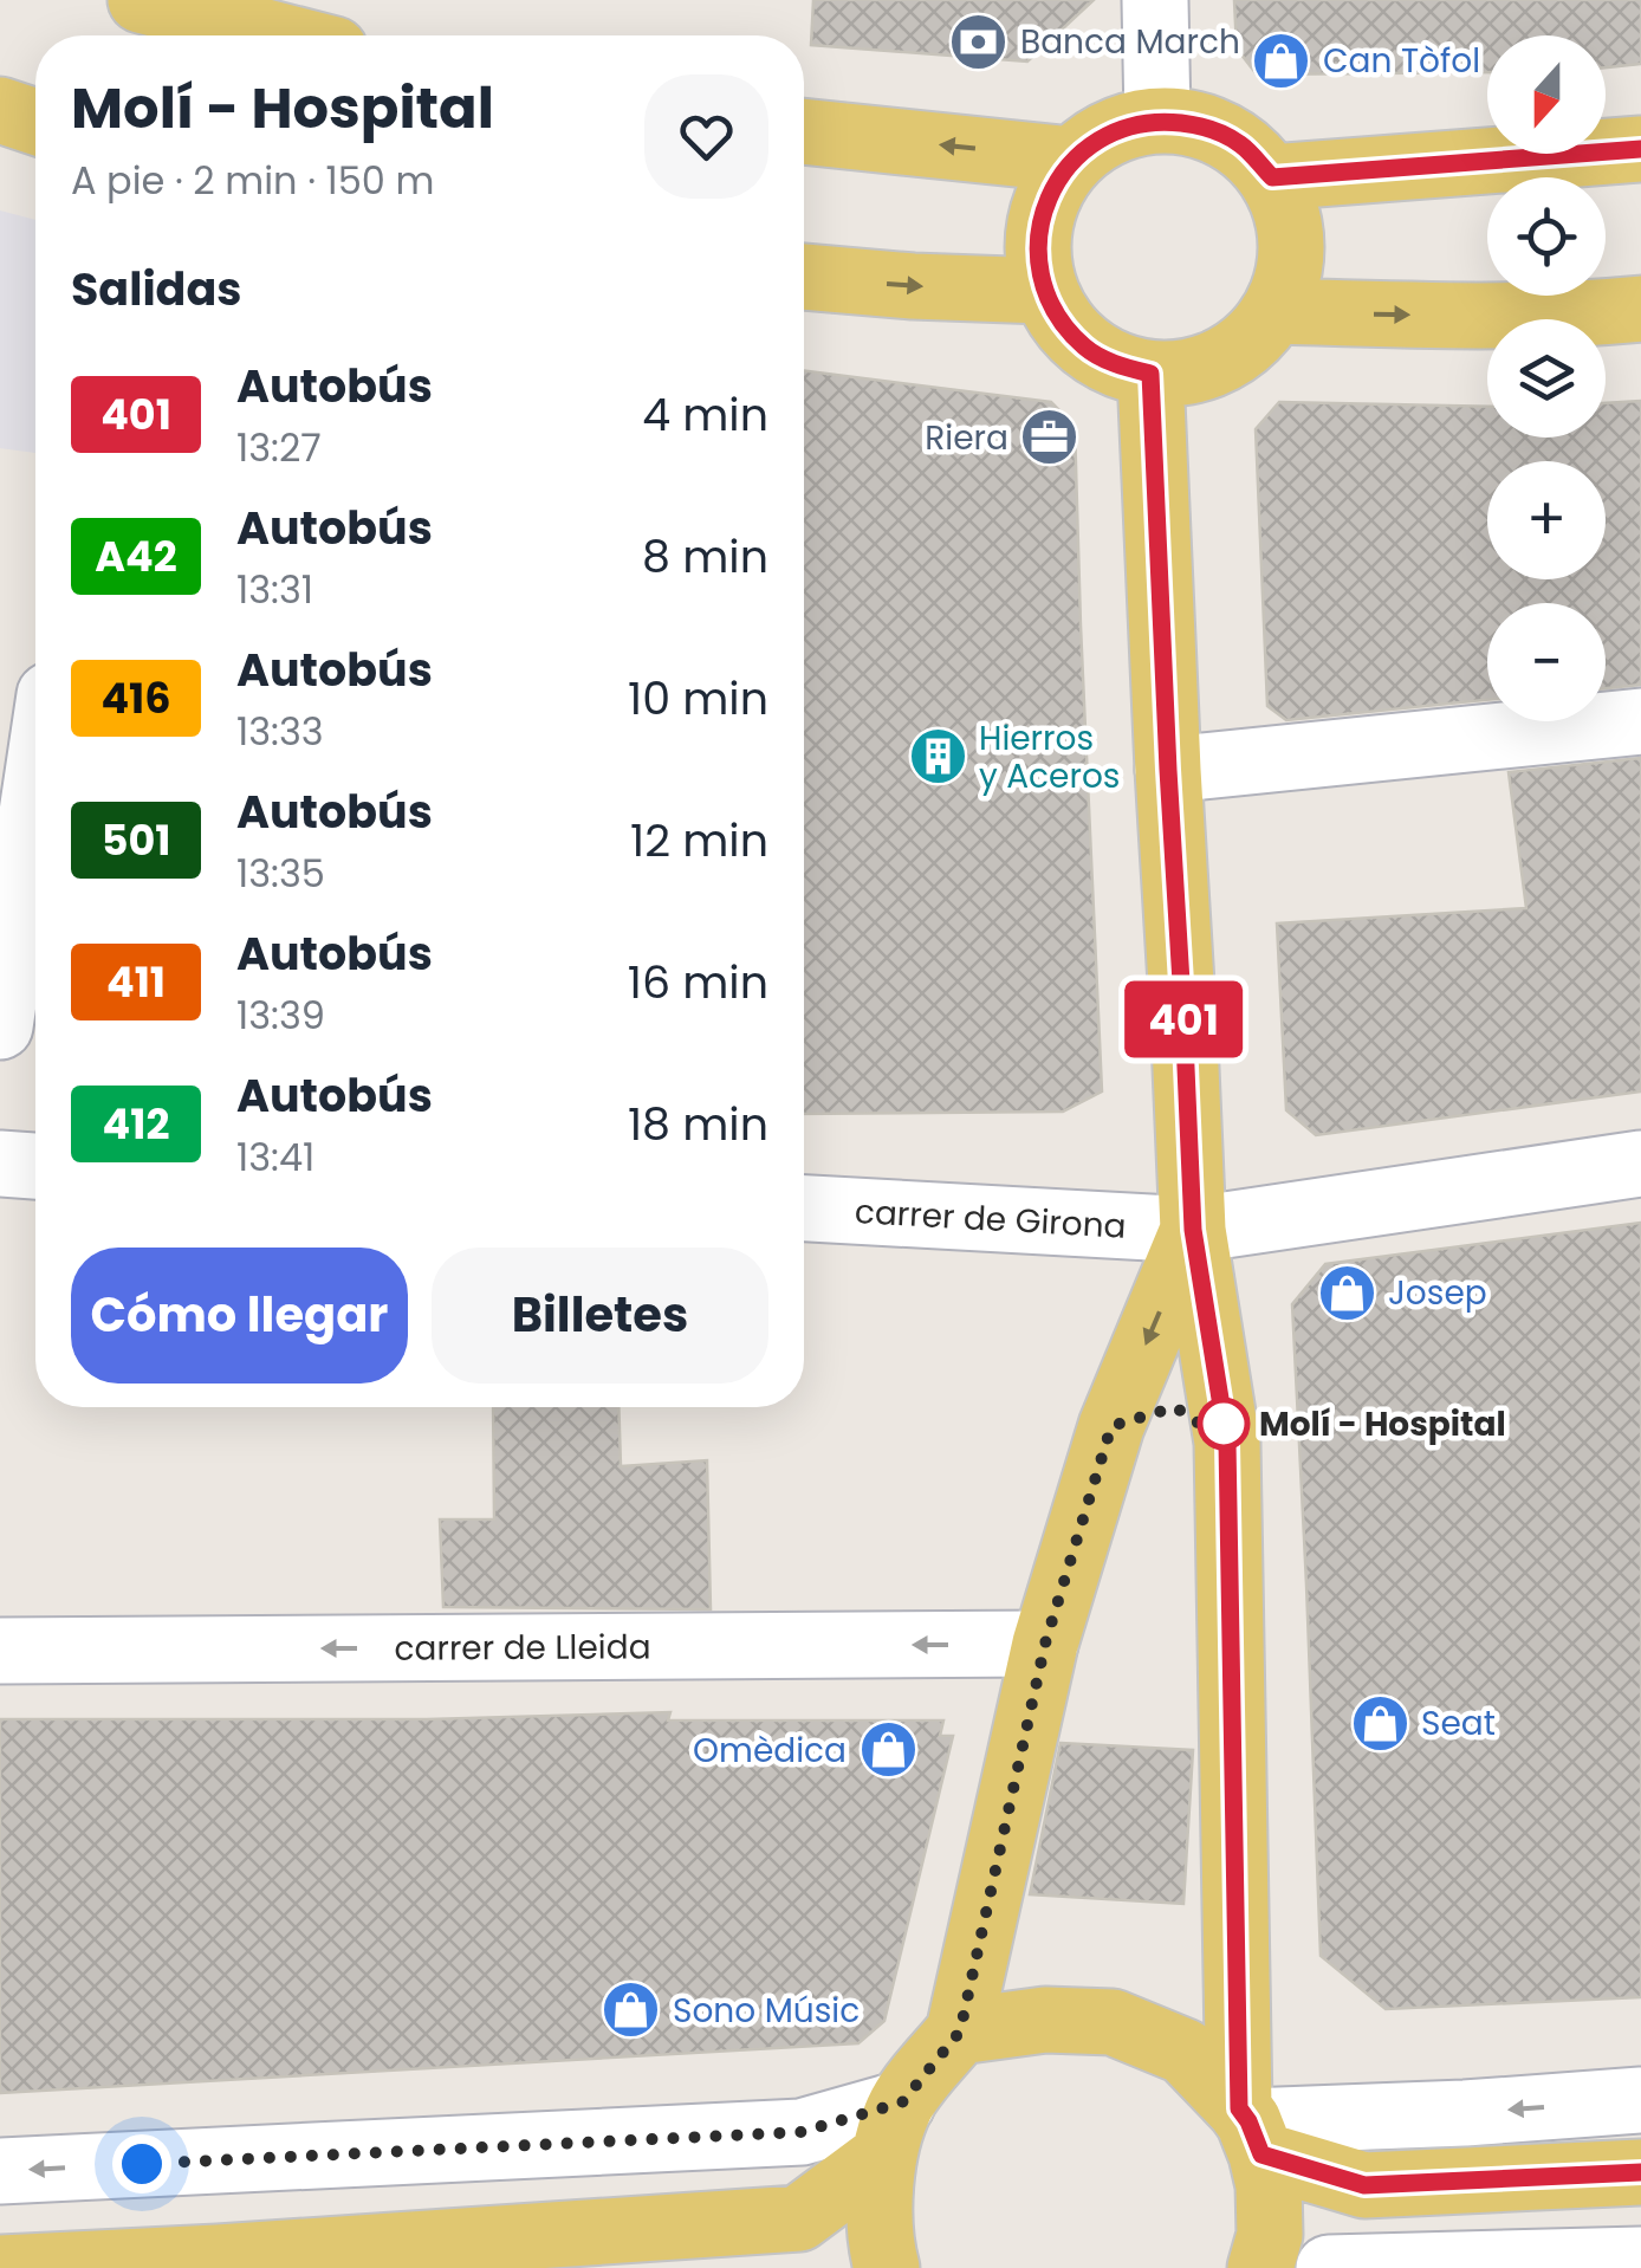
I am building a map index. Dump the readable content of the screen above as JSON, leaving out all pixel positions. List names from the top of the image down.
{
  "streets": {
    "street": ["carrer de Girona", "carrer de Lleida"]
  },
  "places": {
    "bank": ["Banca March"],
    "shop": [
      "Can Tòfol",
      "Josep",
      "Seat",
      "Omèdica",
      "Sono Músic"
    ],
    "office": ["Riera"],
    "building": ["Hierros y Aceros"],
    "other": ["Molí - Hospital"]
  },
  "lines": ["bus line 401"],
  "north": "bottom",
  "page": {
    "on_map": "401",
    "map_buttons": ["+", "−"],
    "heading": [
      ["Molí - Hospital", "A pie · 2 min · 150 m"],
      "Salidas"
    ],
    "list": [
      {
        "mark": "401",
        "name": "Autobús",
        "note": "13:27",
        "value": "4 min"
      },
      {
        "mark": "A42",
        "name": "Autobús",
        "note": "13:31",
        "value": "8 min"
      },
      {
        "mark": "416",
        "name": "Autobús",
        "note": "13:33",
        "value": "10 min"
      },
      {
        "mark": "501",
        "name": "Autobús",
        "note": "13:35",
        "value": "12 min"
      },
      {
        "mark": "411",
        "name": "Autobús",
        "note": "13:39",
        "value": "16 min"
      },
      {
        "mark": "412",
        "name": "Autobús",
        "note": "13:41",
        "value": "18 min"
      }
    ],
    "buttons": ["Cómo llegar", "Billetes"]
  }
}
